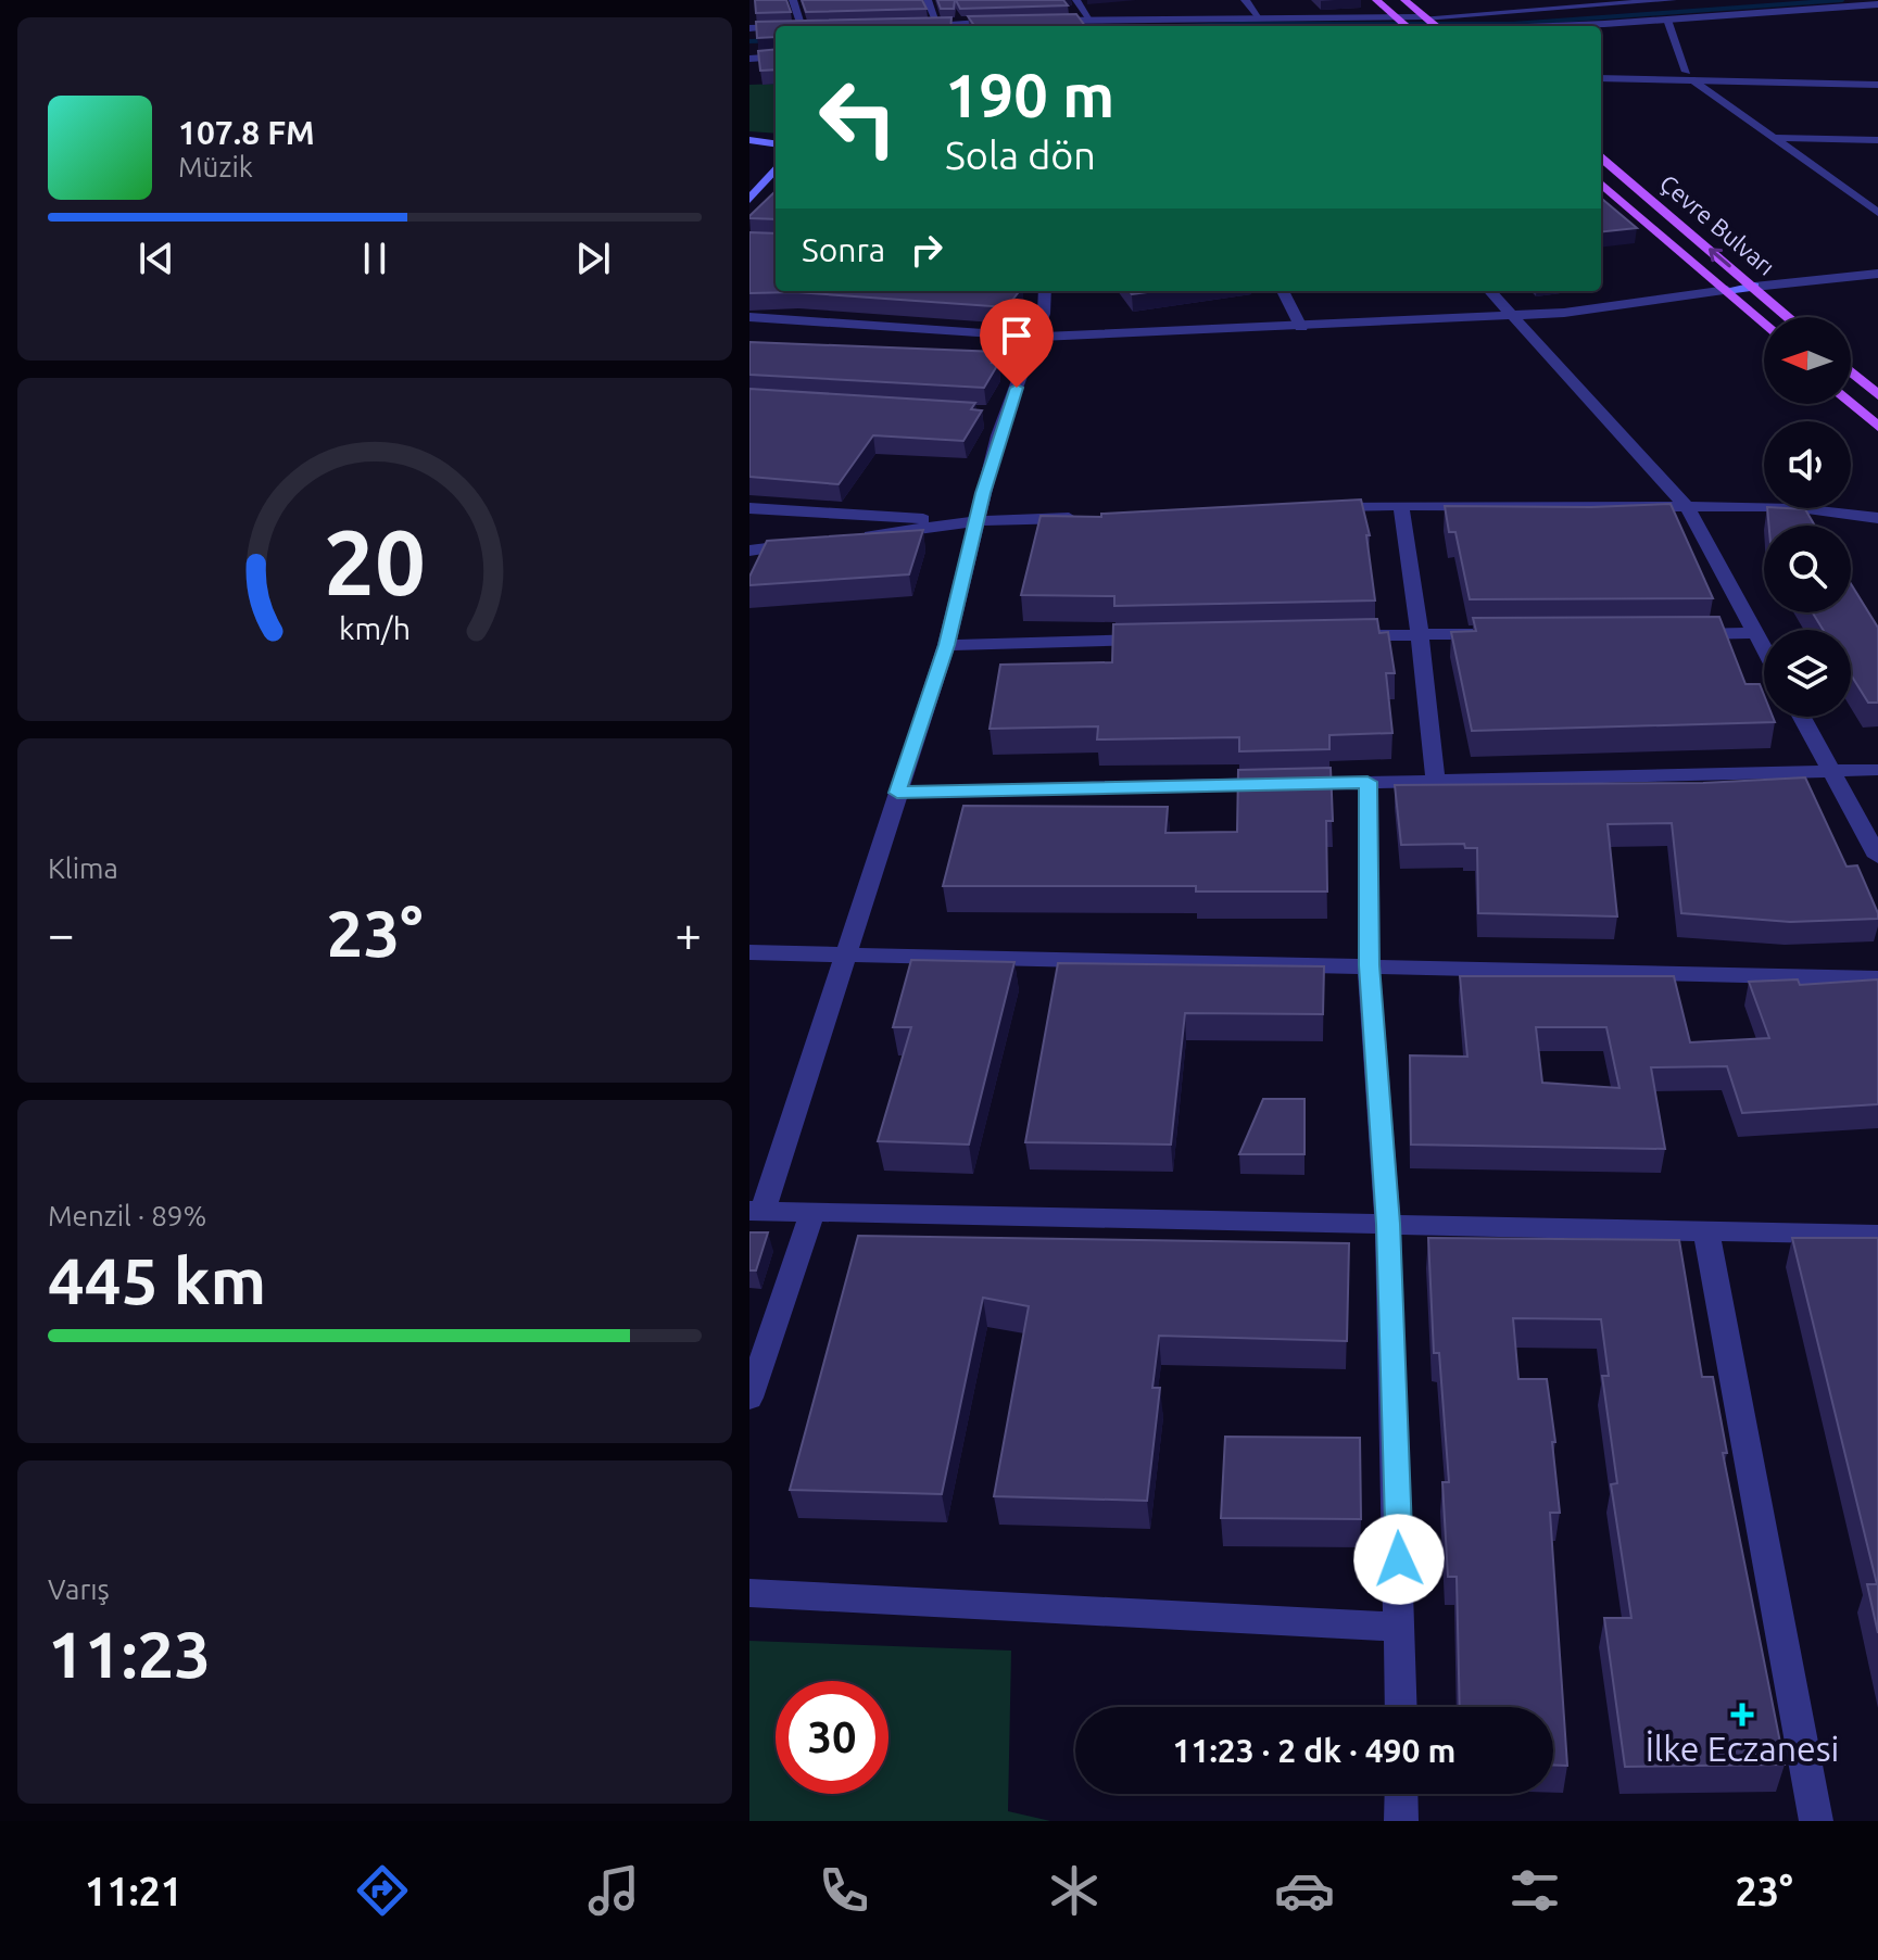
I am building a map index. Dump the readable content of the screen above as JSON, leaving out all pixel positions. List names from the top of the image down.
{
  "streets": {
    "main road": ["Çevre Bulvarı"]
  },
  "places": {
    "health": ["İlke Eczanesi"]
  },
  "north": "left",
  "page": {
    "turn": ["190 m", "Sola dön"],
    "song": ["107.8 FM", "Müzik"],
    "then": "Sonra",
    "tile": [
      "Klima",
      ["Menzil · 89%", "445 km"],
      ["Varış", "11:23"]
    ],
    "heat": ["−", "23°", "+"],
    "limit": "30",
    "trip": "11:23 · 2 dk · 490 m",
    "tabs": ["11:21", "23°"],
    "gauge": ["20", "km/h"]
  }
}
